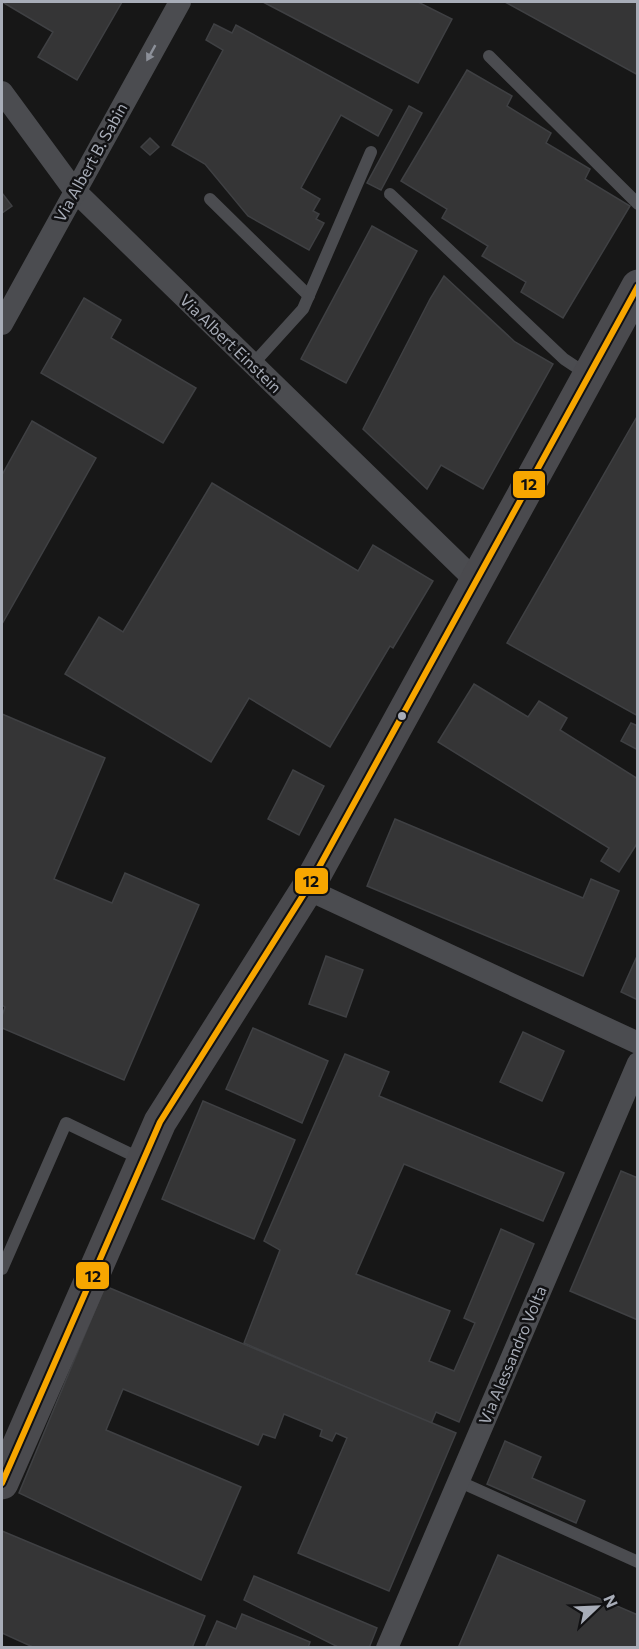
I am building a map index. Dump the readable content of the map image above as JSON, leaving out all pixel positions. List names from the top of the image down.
{
  "streets": {
    "street": ["Via Albert B. Sabin", "Via Albert Einstein", "Via Alessandro Volta"]
  },
  "crossings": [
    ["Via Albert B. Sabin", "Via Albert Einstein"]
  ],
  "one_way": ["Via Albert B. Sabin"],
  "lines": ["transit line 12"],
  "north": "top right"
}
